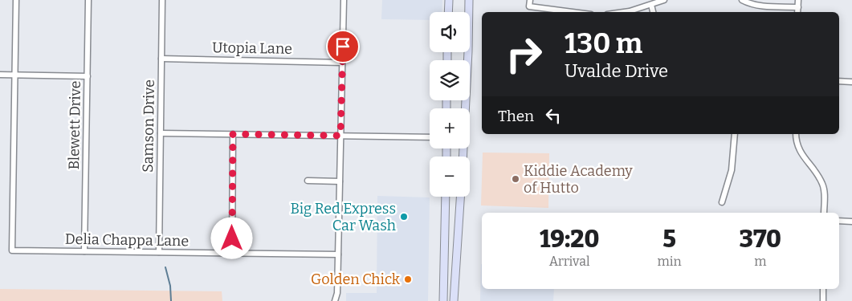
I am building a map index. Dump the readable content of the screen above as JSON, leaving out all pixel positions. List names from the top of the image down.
{
  "streets": {
    "street": [
      "Utopia Lane",
      "Blewett Drive",
      "Samson Drive",
      "Delia Chappa Lane"
    ]
  },
  "crossings": [
    ["Utopia Lane", "Samson Drive"],
    ["Blewett Drive", "Delia Chappa Lane"],
    ["Samson Drive", "Delia Chappa Lane"]
  ],
  "places": ["Kiddie Academy of Hutto", "Big Red Express Car Wash", "Golden Chick"],
  "page": {
    "map_buttons": ["+", "−"],
    "turn": ["130 m", "Uvalde Drive"],
    "then": "Then",
    "eta": [
      "19:20",
      "Arrival",
      "5",
      "min",
      "370",
      "m"
    ]
  }
}
